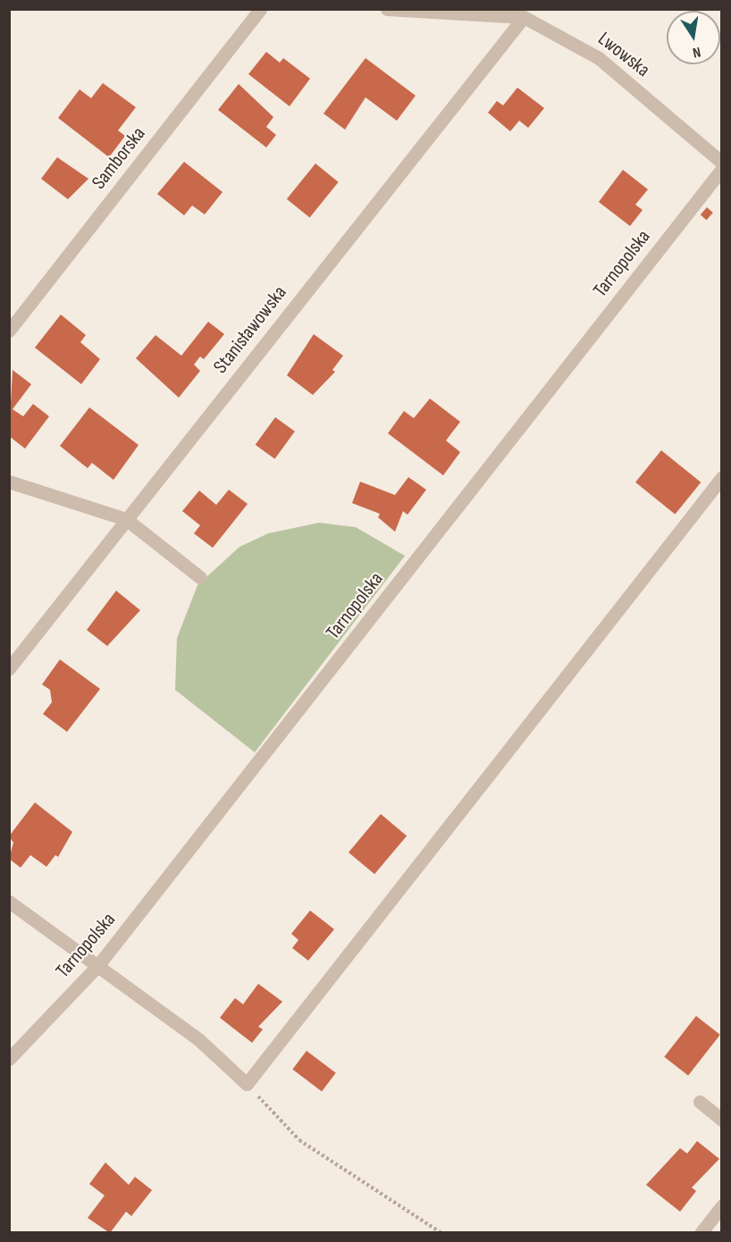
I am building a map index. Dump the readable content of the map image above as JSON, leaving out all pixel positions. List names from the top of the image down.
{
  "streets": {
    "street": [
      "Lwowska",
      "Samborska",
      "Tarnopolska",
      "Stanisławowska"
    ]
  },
  "crossings": [
    ["Lwowska", "Stanisławowska"]
  ],
  "north": "bottom"
}
